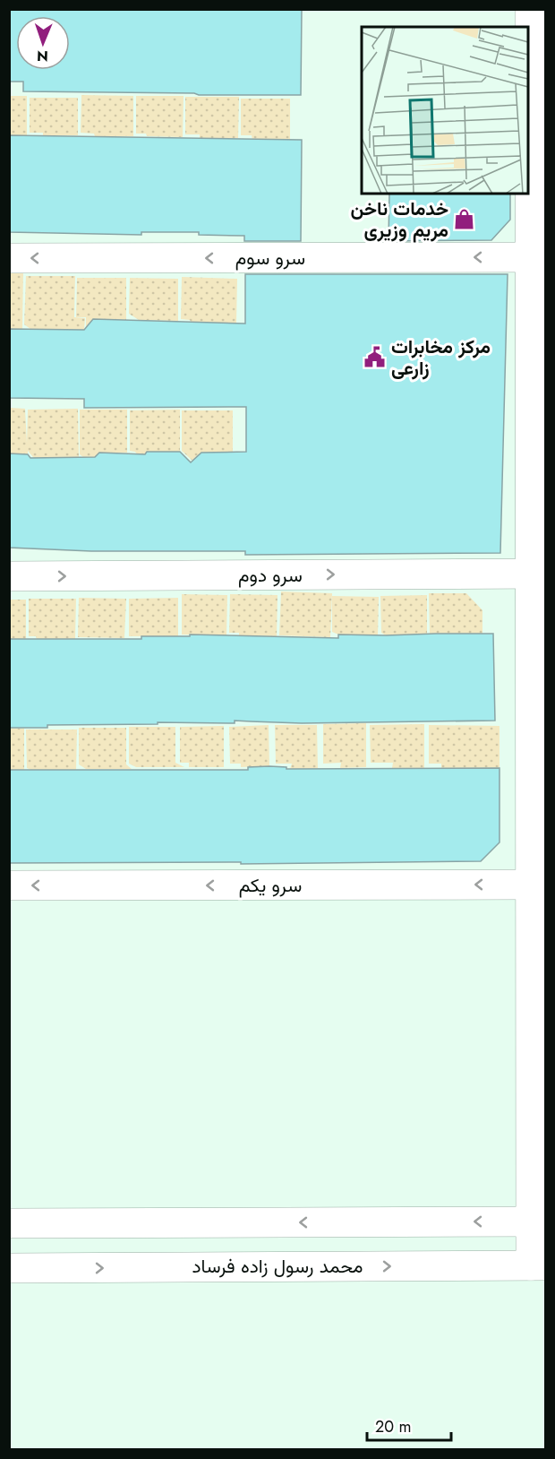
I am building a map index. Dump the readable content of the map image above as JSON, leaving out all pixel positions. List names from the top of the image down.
{
  "streets": {
    "street": [
      "سرو سوم",
      "سرو دوم",
      "سرو یکم",
      "محمد رسول زاده فرساد"
    ]
  },
  "one_way": ["سرو سوم", "سرو دوم", "سرو یکم"],
  "places": {
    "shop": ["خدمات ناخن مریم وزیری"],
    "public building": ["مرکز مخابرات زارعی"]
  },
  "scale_bar": "20 m",
  "north": "bottom"
}
